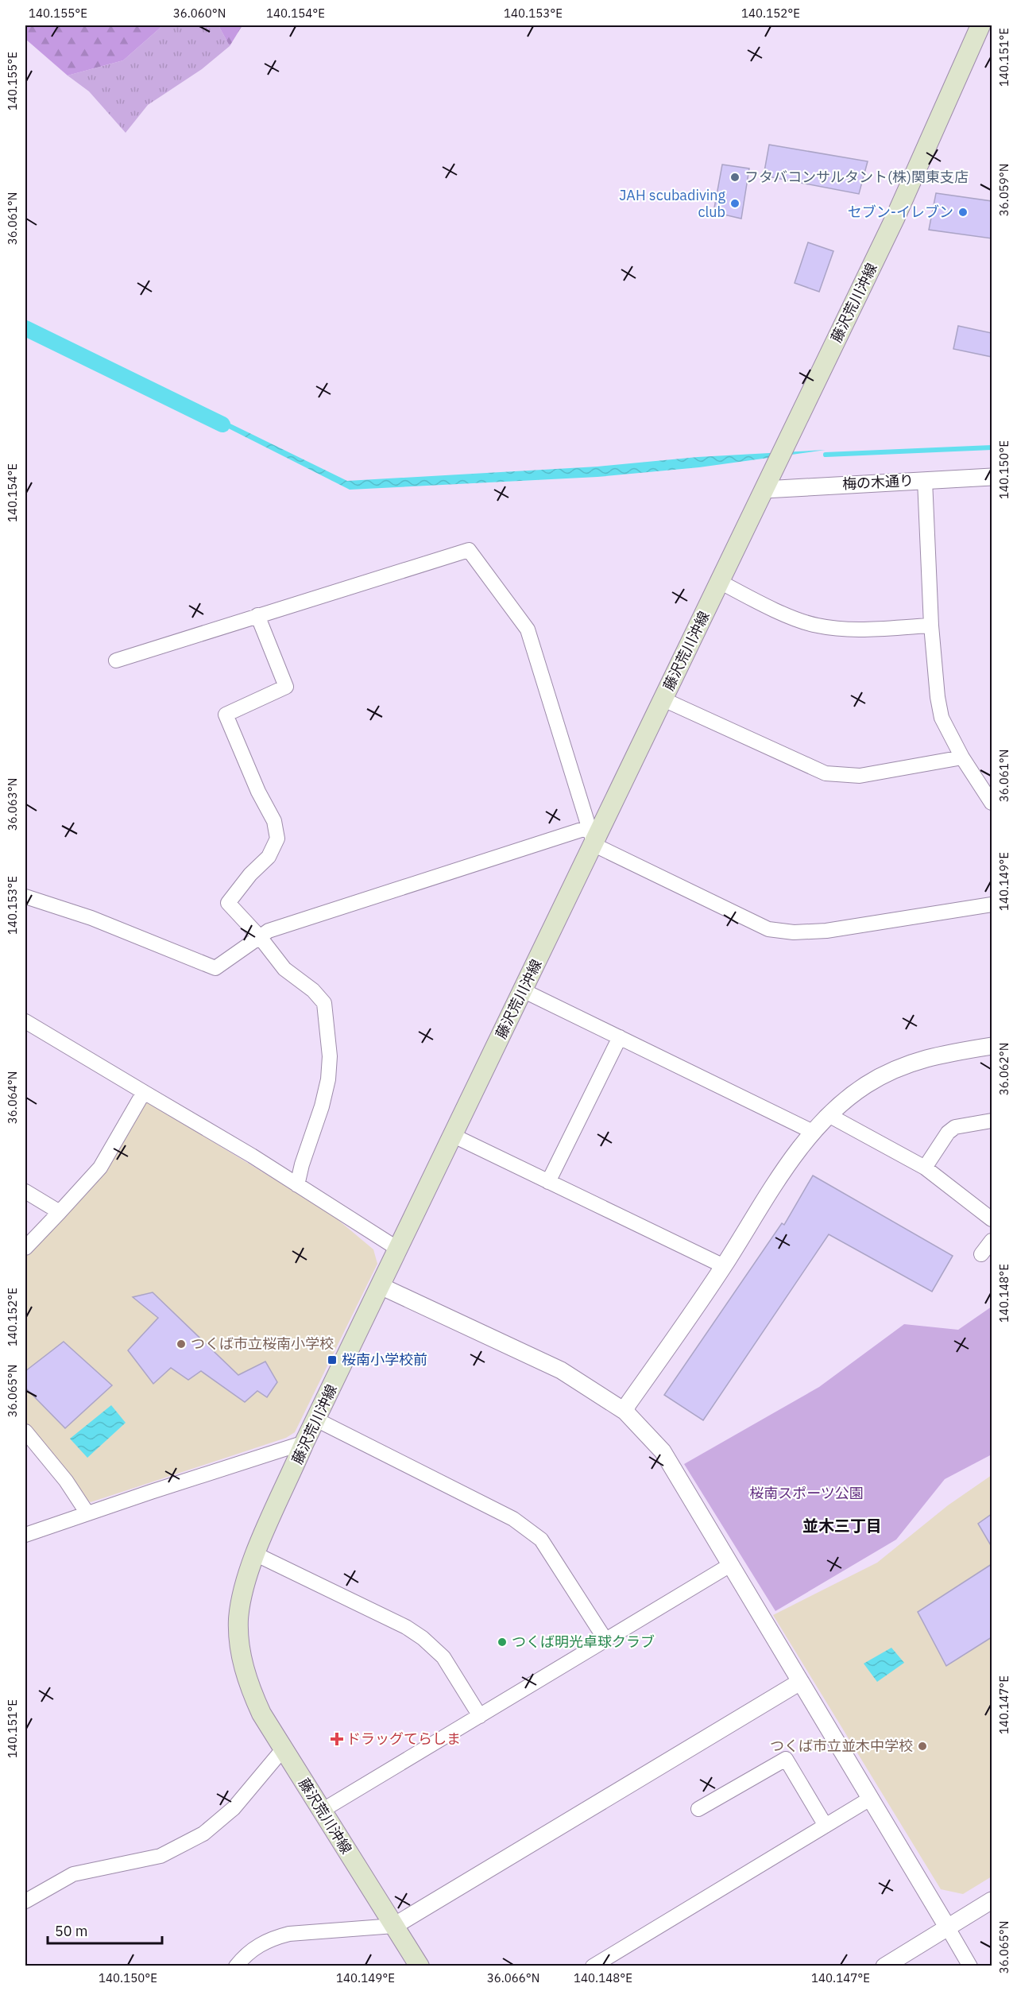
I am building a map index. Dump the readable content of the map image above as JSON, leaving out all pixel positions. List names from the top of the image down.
{
  "streets": {
    "main road": ["藤沢荒川沖線"],
    "street": ["梅の木通り"]
  },
  "crossings": [
    ["藤沢荒川沖線", "梅の木通り"]
  ],
  "districts": ["並木三丁目"],
  "parks": ["桜南スポーツ公園"],
  "places": {
    "other": [
      "フタバコンサルタント(株)関東支店",
      "JAH scubadiving club",
      "セブン-イレブン",
      "つくば市立桜南小学校",
      "つくば明光卓球クラブ",
      "つくば市立並木中学校"
    ],
    "transit": ["桜南小学校前"],
    "health": ["ドラッグてらしま"]
  },
  "scale_bar": "50 m",
  "coordinates": [
    "140.155°E",
    "36.060°N",
    "140.154°E",
    "140.153°E",
    "140.152°E",
    "140.151°E",
    "36.059°N",
    "36.061°N",
    "140.150°E",
    "36.063°N",
    "140.149°E",
    "36.062°N",
    "36.064°N",
    "140.148°E",
    "36.065°N",
    "140.147°E",
    "36.066°N"
  ]
}
